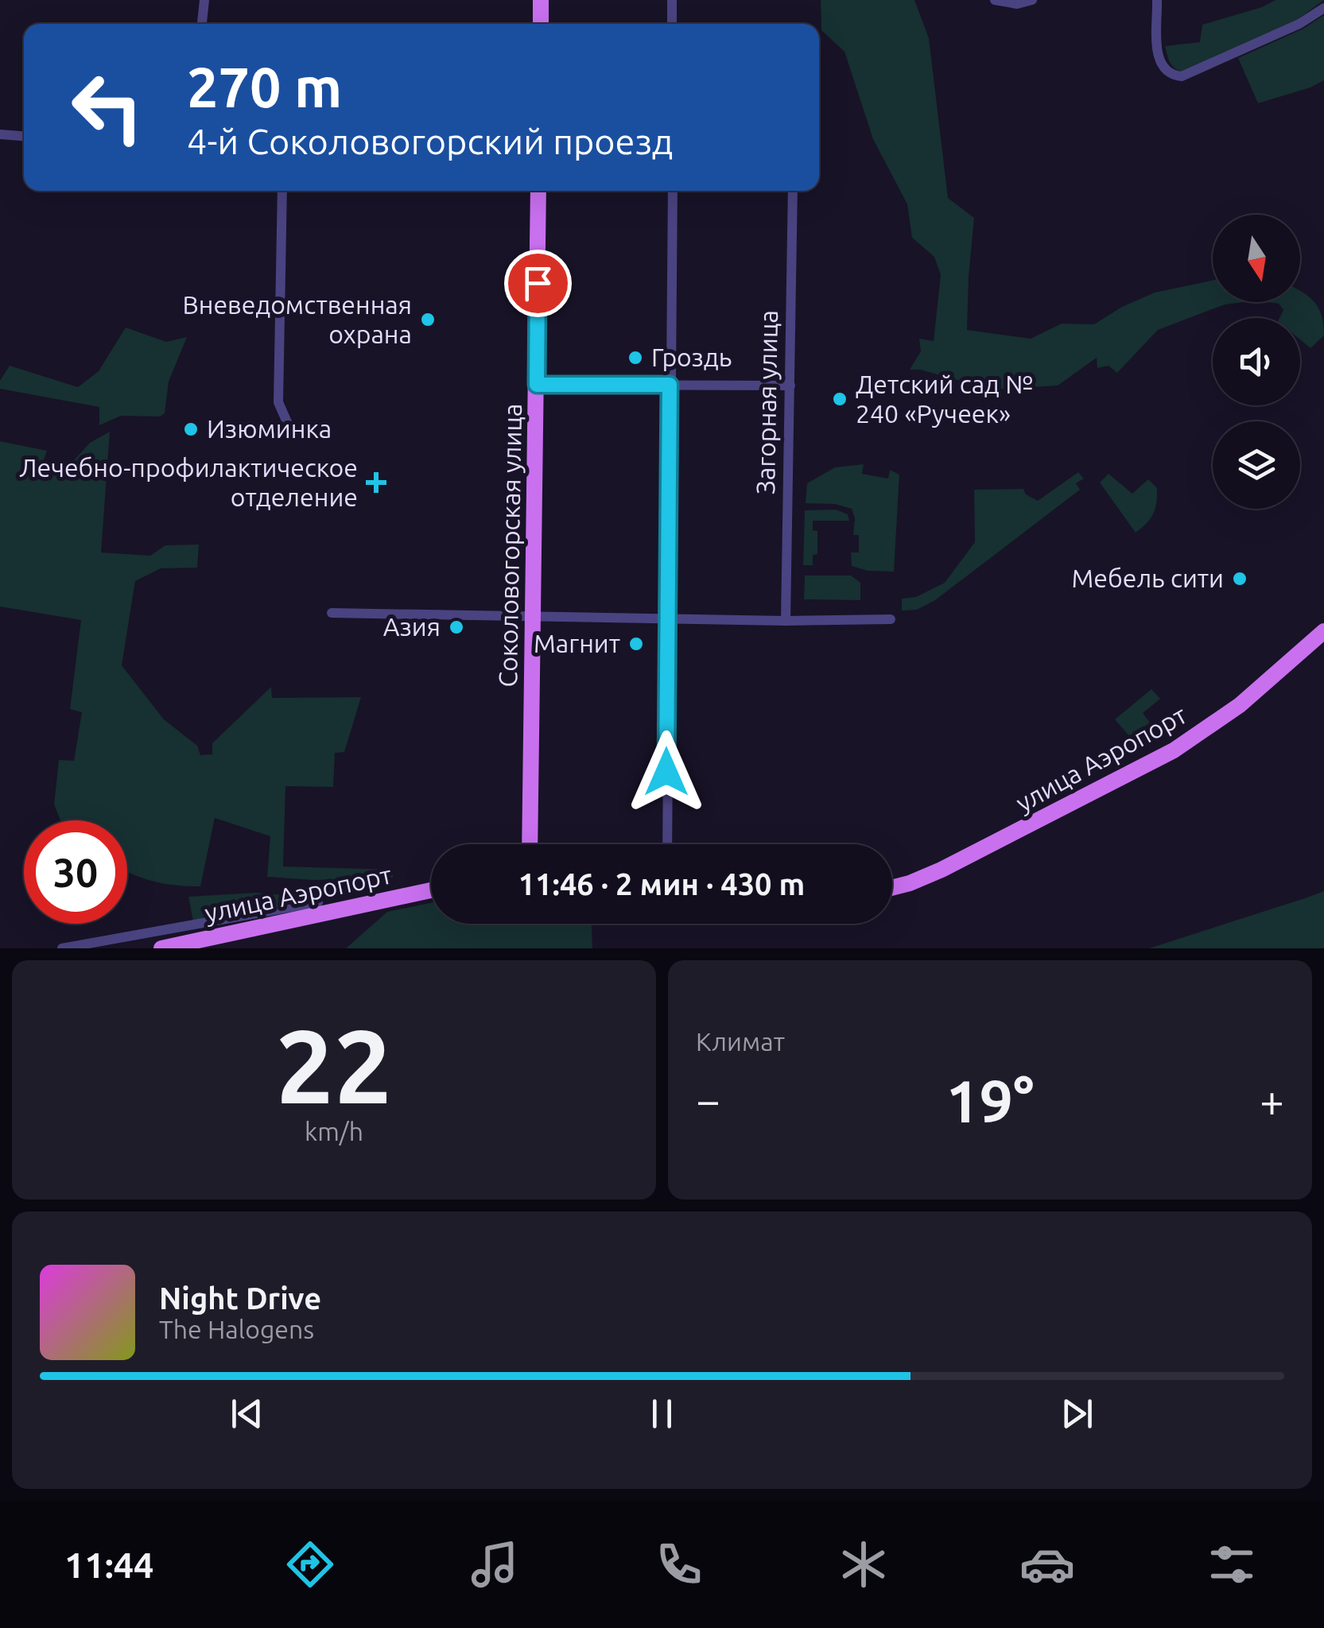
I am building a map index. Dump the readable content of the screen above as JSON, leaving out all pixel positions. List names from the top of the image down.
{
  "streets": {
    "main road": ["Соколовогорская улица", "улица Аэропорт"],
    "street": ["Загорная улица"]
  },
  "places": {
    "other": [
      "Вневедомственная охрана",
      "Гроздь",
      "Детский сад № 240 «Ручеек»",
      "Изюминка",
      "Мебель сити",
      "Азия",
      "Магнит"
    ],
    "health": ["Лечебно-профилактическое отделение"]
  },
  "north": "bottom",
  "page": {
    "turn": ["270 m", "4-й Соколовогорский проезд"],
    "limit": "30",
    "trip": "11:46 · 2 мин · 430 m",
    "tile": [
      ["22", "km/h"],
      "Климат"
    ],
    "heat": ["−", "19°", "+"],
    "song": ["Night Drive", "The Halogens"],
    "tabs": "11:44"
  }
}
